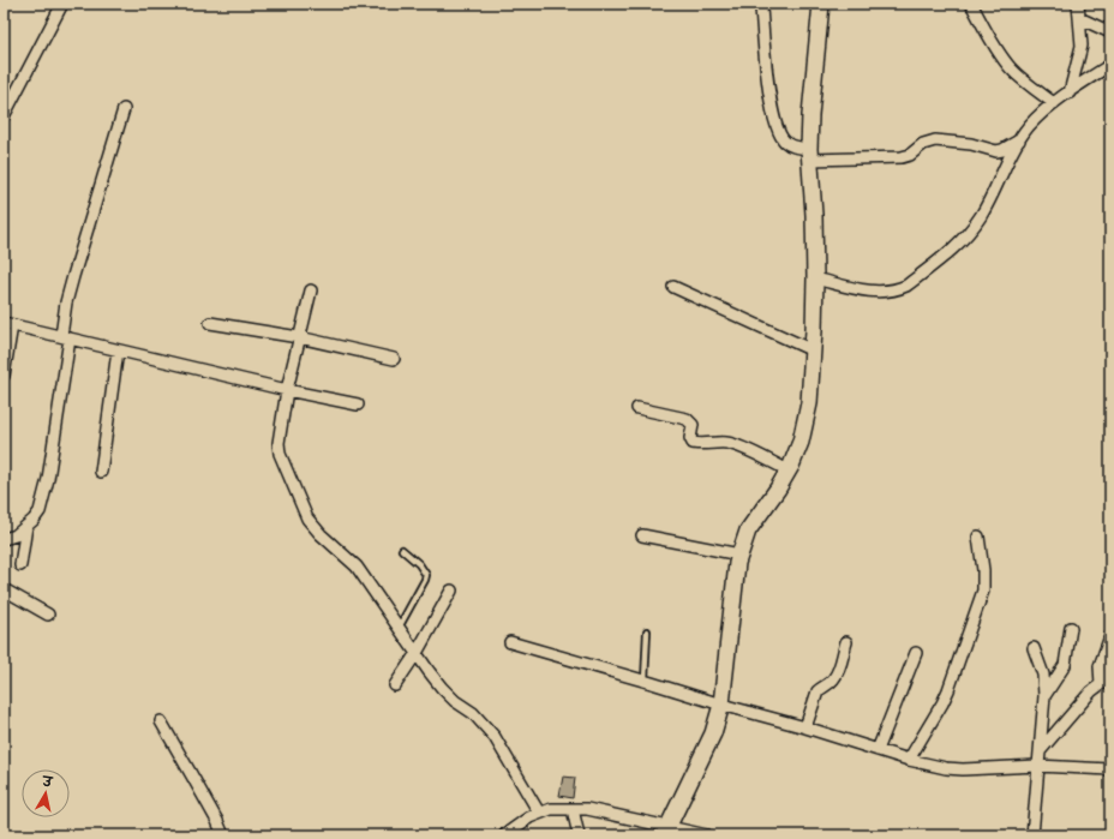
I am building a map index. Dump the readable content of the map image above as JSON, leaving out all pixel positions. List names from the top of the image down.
{
  "north": "top"
}
